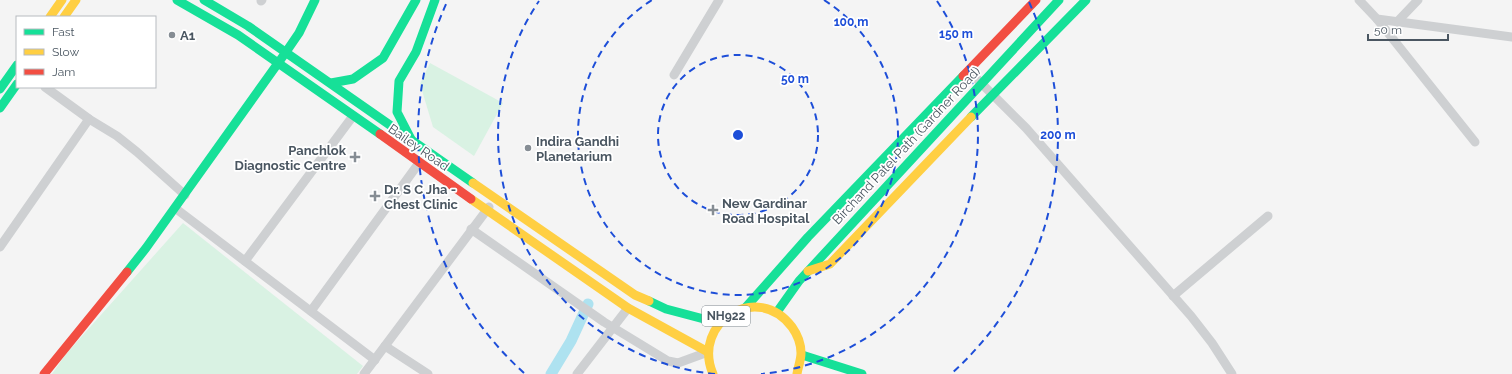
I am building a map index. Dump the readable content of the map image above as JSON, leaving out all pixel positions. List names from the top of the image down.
{
  "streets": {
    "main road": ["Birchand Patel Path (Gardner Road)", "Bailey Road", "NH922"]
  },
  "crossings": [
    ["Birchand Patel Path (Gardner Road)", "NH922"],
    ["Bailey Road", "NH922"]
  ],
  "places": {
    "other": ["A1", "Indira Gandhi Planetarium"],
    "health": ["Panchlok Diagnostic Centre", "Dr. S C Jha - Chest Clinic", "New Gardinar Road Hospital"]
  },
  "legend": ["Fast", "Slow", "Jam"],
  "scale_bar": "50 m",
  "rings": [
    "100 m",
    "150 m",
    "50 m",
    "200 m"
  ]
}
